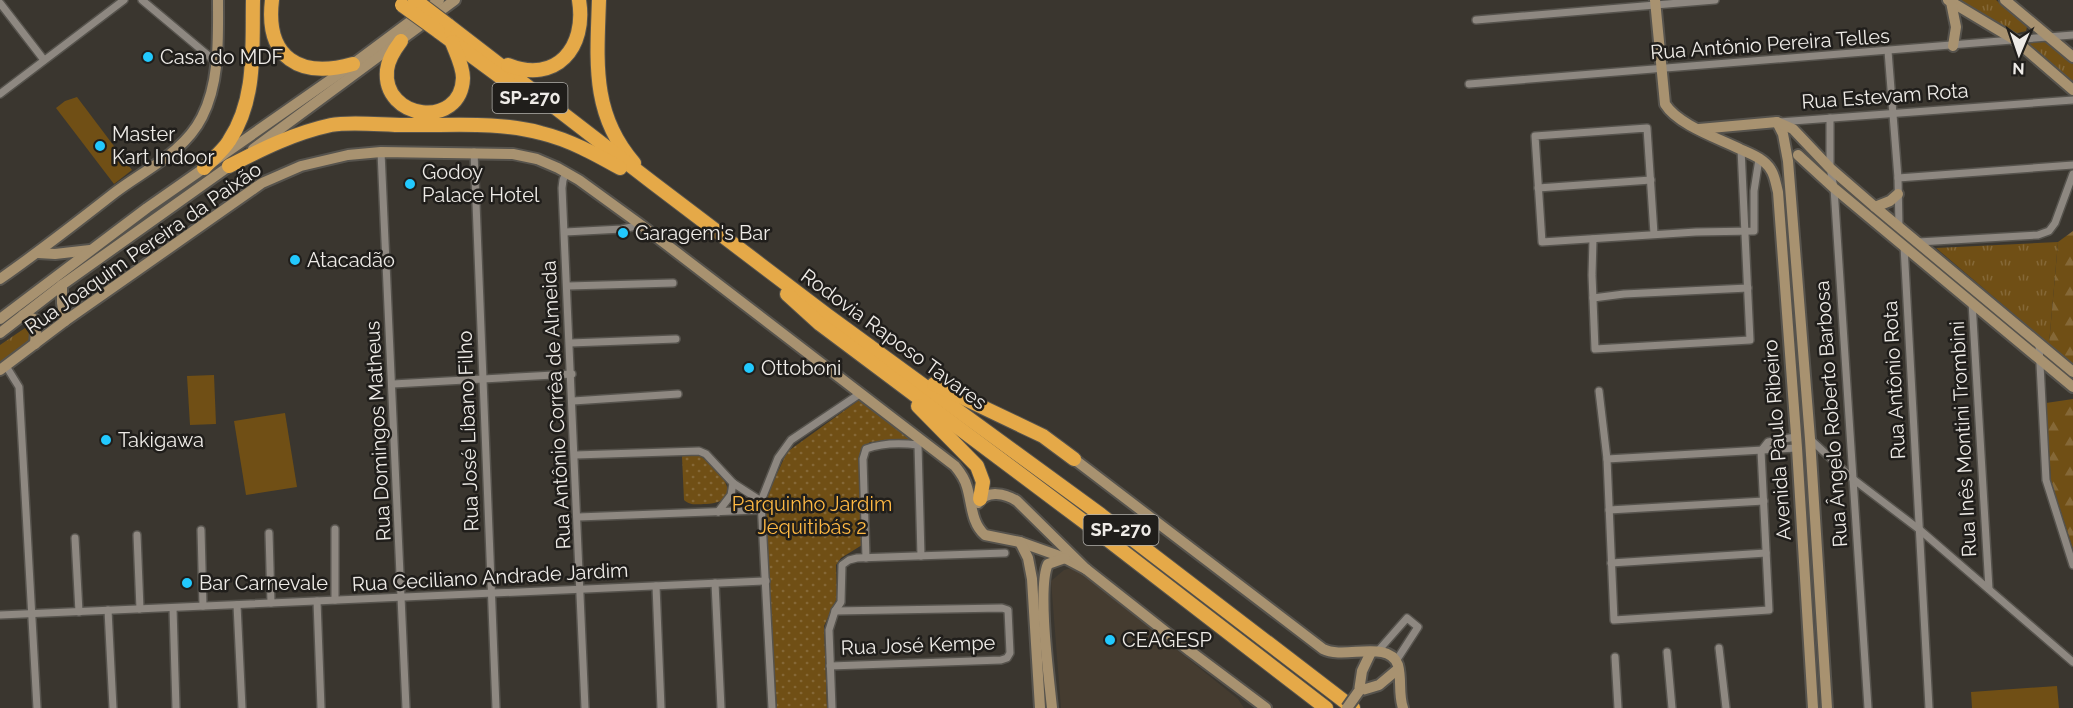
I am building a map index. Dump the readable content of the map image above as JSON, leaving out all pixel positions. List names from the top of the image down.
{
  "streets": {
    "highway": ["SP-270", "Rodovia Raposo Tavares"],
    "street": [
      "Rua Antônio Pereira Telles",
      "Rua Estevam Rota",
      "Rua Joaquim Pereira da Paixão",
      "Rua Antônio Rota",
      "Rua Antônio Corrêa de Almeida",
      "Rua Ângelo Roberto Barbosa",
      "Rua Domingos Matheus",
      "Rua José Líbano Filho",
      "Rua Inês Montini Trombini",
      "Avenida Paulo Ribeiro",
      "Rua Ceciliano Andrade Jardim",
      "Rua José Kempe"
    ]
  },
  "crossings": [
    ["Rua Antônio Pereira Telles", "Rua Antônio Rota"],
    ["Rua Estevam Rota", "Rua Antônio Rota"],
    ["Rua Estevam Rota", "Rua Ângelo Roberto Barbosa"],
    ["Rua Joaquim Pereira da Paixão", "Rua Antônio Corrêa de Almeida"],
    ["Rua Joaquim Pereira da Paixão", "Rua Domingos Matheus"],
    ["Rua Joaquim Pereira da Paixão", "Rua José Líbano Filho"],
    ["Rua Antônio Corrêa de Almeida", "Rua Ceciliano Andrade Jardim"],
    ["Rua Domingos Matheus", "Rua Ceciliano Andrade Jardim"],
    ["Rua José Líbano Filho", "Rua Ceciliano Andrade Jardim"]
  ],
  "parks": ["Parquinho Jardim Jequitibás 2"],
  "places": [
    "Casa do MDF",
    "Master Kart Indoor",
    "Godoy Palace Hotel",
    "Garagem's Bar",
    "Atacadão",
    "Ottoboni",
    "Takigawa",
    "Bar Carnevale",
    "CEAGESP"
  ],
  "north": "bottom"
}
